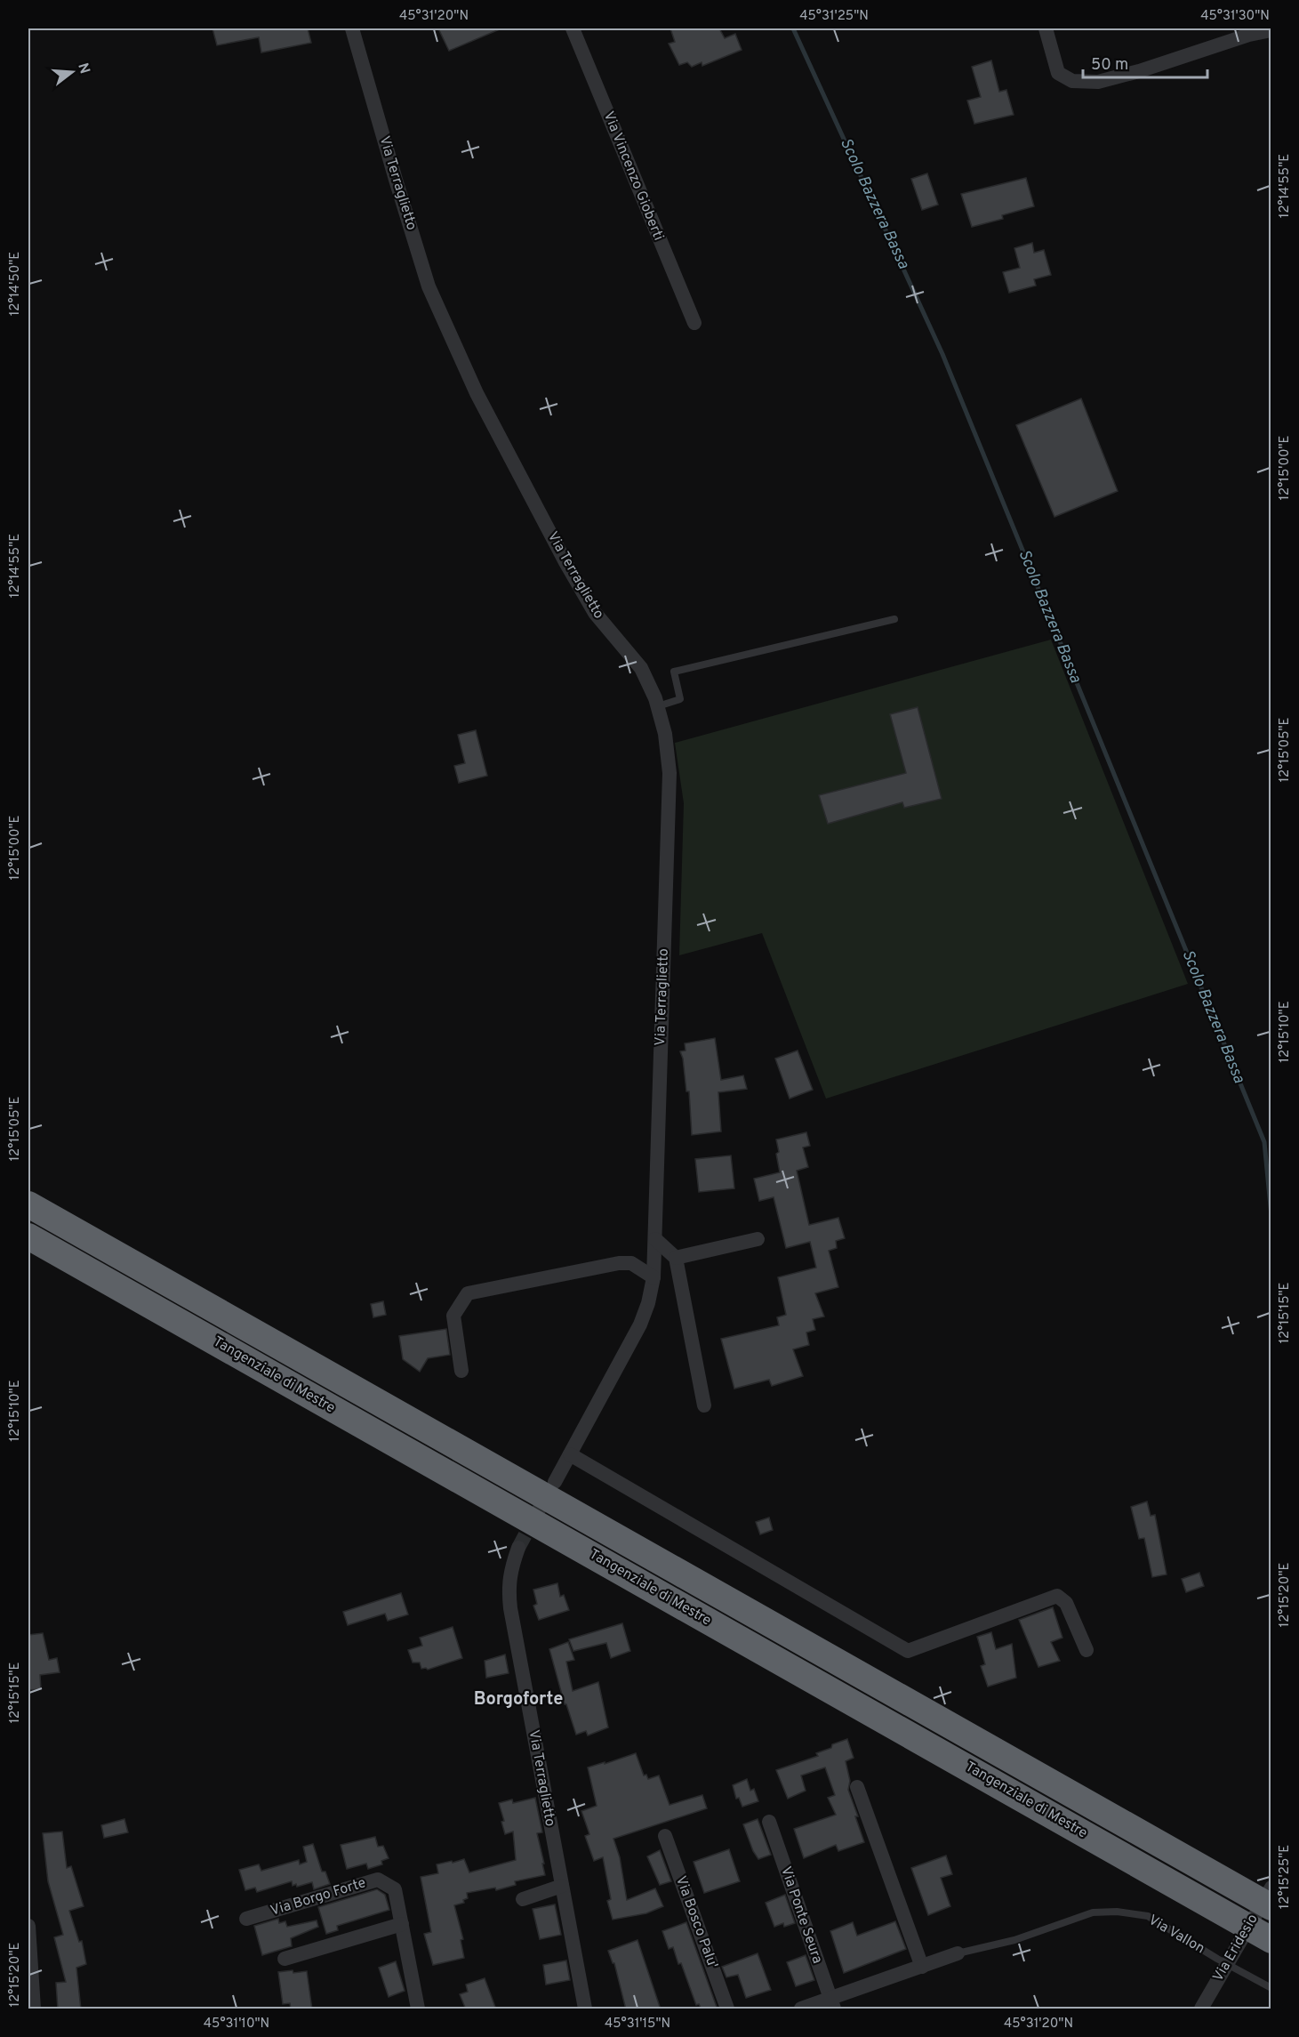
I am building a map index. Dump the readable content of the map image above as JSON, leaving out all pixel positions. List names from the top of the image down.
{
  "streets": {
    "highway": ["Tangenziale di Mestre"],
    "street": [
      "Via Vincenzo Gioberti",
      "Via Terraglietto",
      "Via Borgo Forte",
      "Via Ponte Seura",
      "Via Bosco Palu'",
      "Via Vallon",
      "Via Eridesio"
    ]
  },
  "crossings": [
    ["Via Ponte Seura", "Via Vallon"]
  ],
  "districts": ["Borgoforte"],
  "water": ["Scolo Bazzera Bassa"],
  "scale_bar": "50 m",
  "north": "right",
  "coordinates": [
    "45°31'20\"N",
    "45°31'25\"N",
    "45°31'30\"N",
    "12°14'55\"E",
    "12°14'50\"E",
    "12°15'00\"E",
    "12°15'05\"E",
    "12°15'10\"E",
    "12°15'15\"E",
    "12°15'20\"E",
    "12°15'25\"E",
    "45°31'10\"N",
    "45°31'15\"N"
  ]
}
